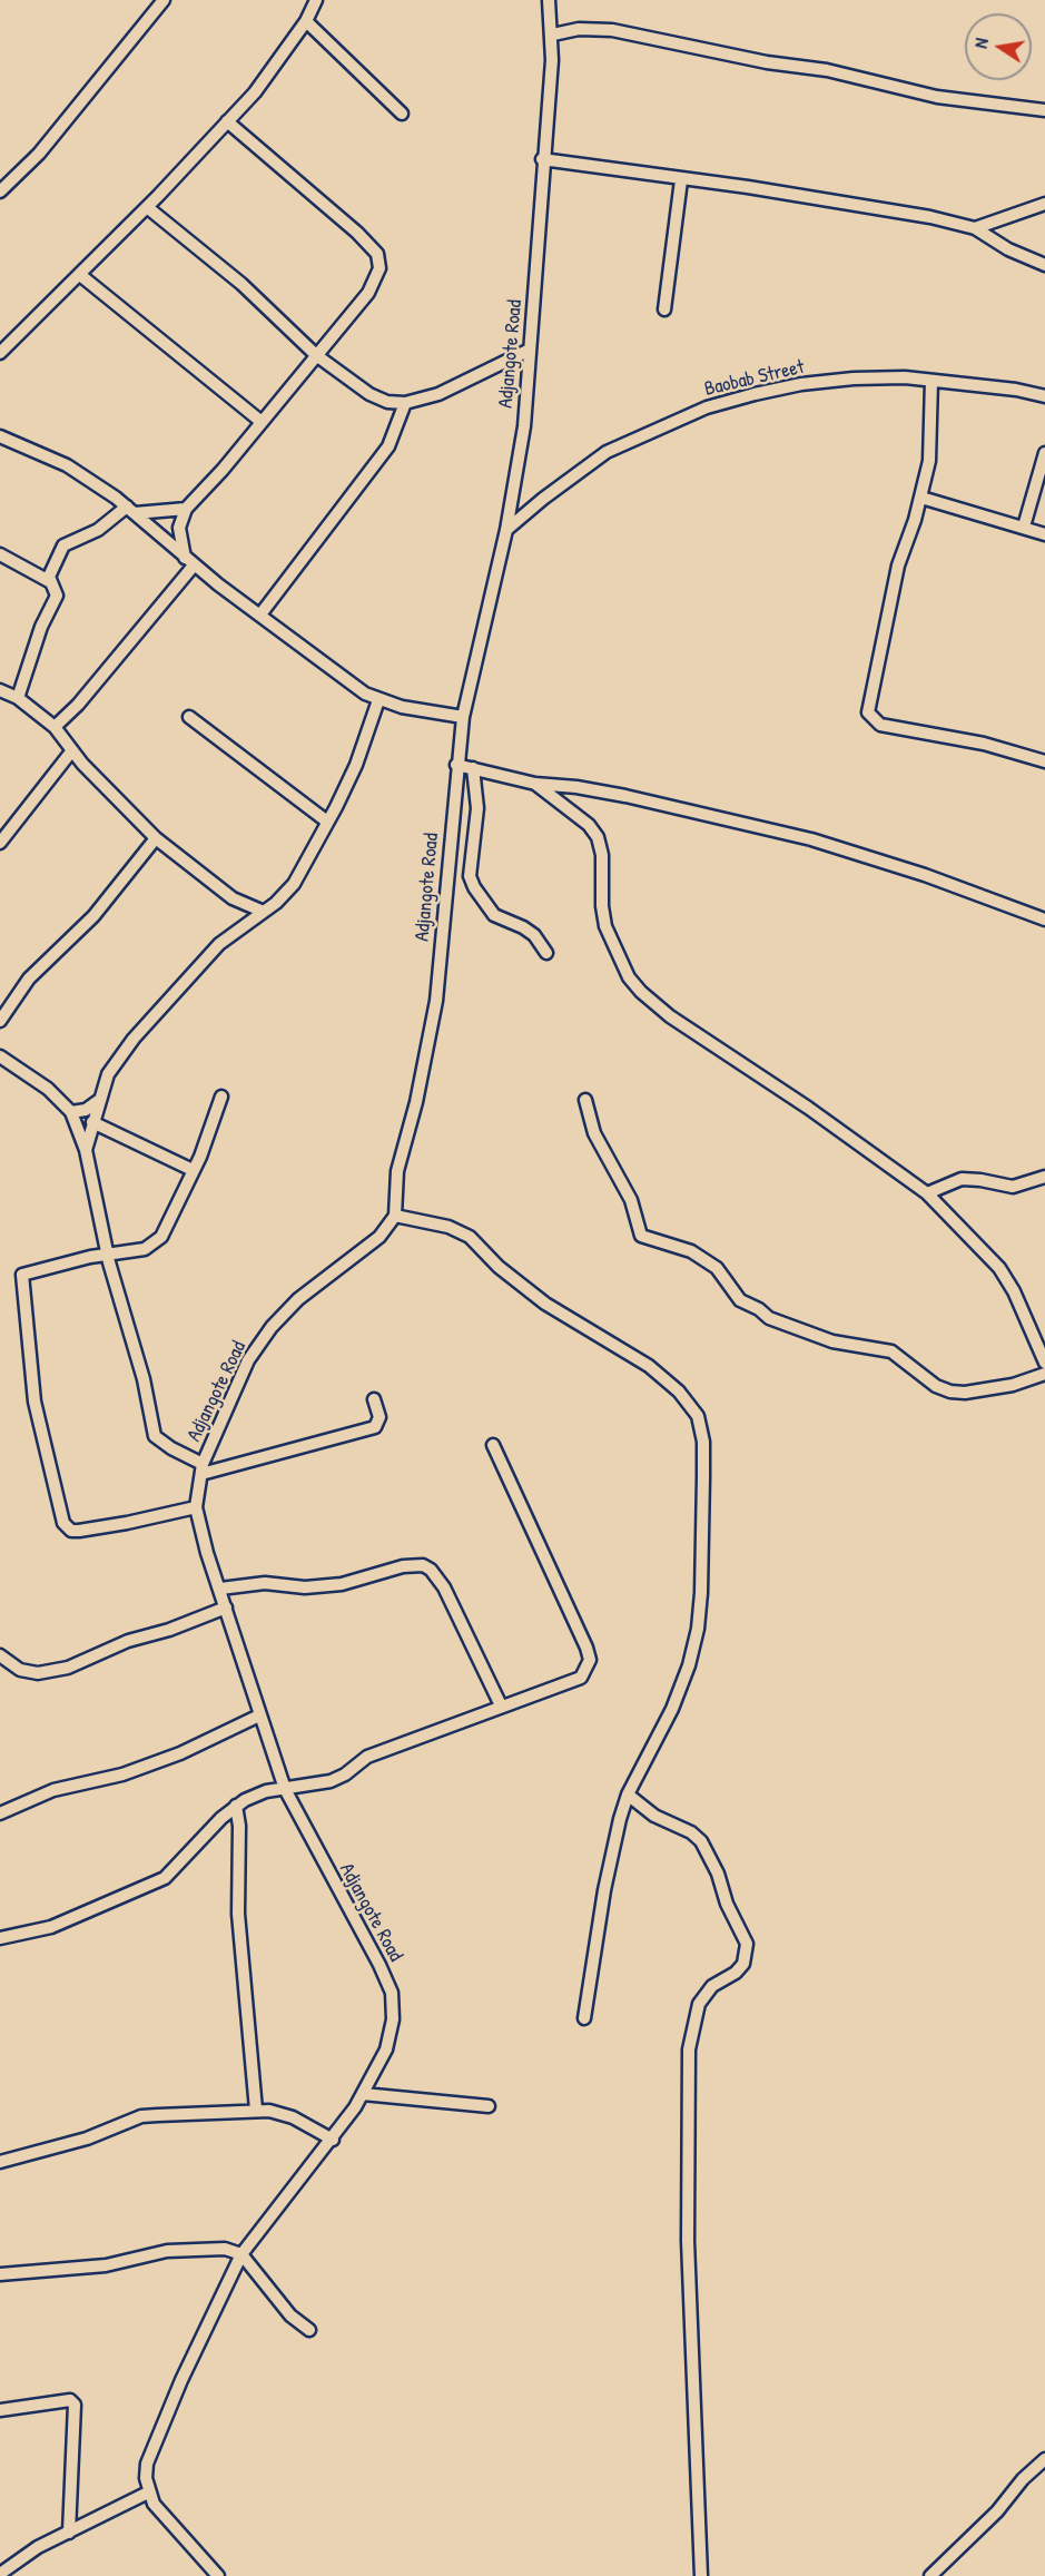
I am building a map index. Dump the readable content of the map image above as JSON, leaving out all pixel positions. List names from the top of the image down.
{
  "streets": {
    "street": ["Adjangote Road", "Baobab Street"]
  },
  "crossings": [
    ["Adjangote Road", "Baobab Street"]
  ],
  "north": "left"
}
